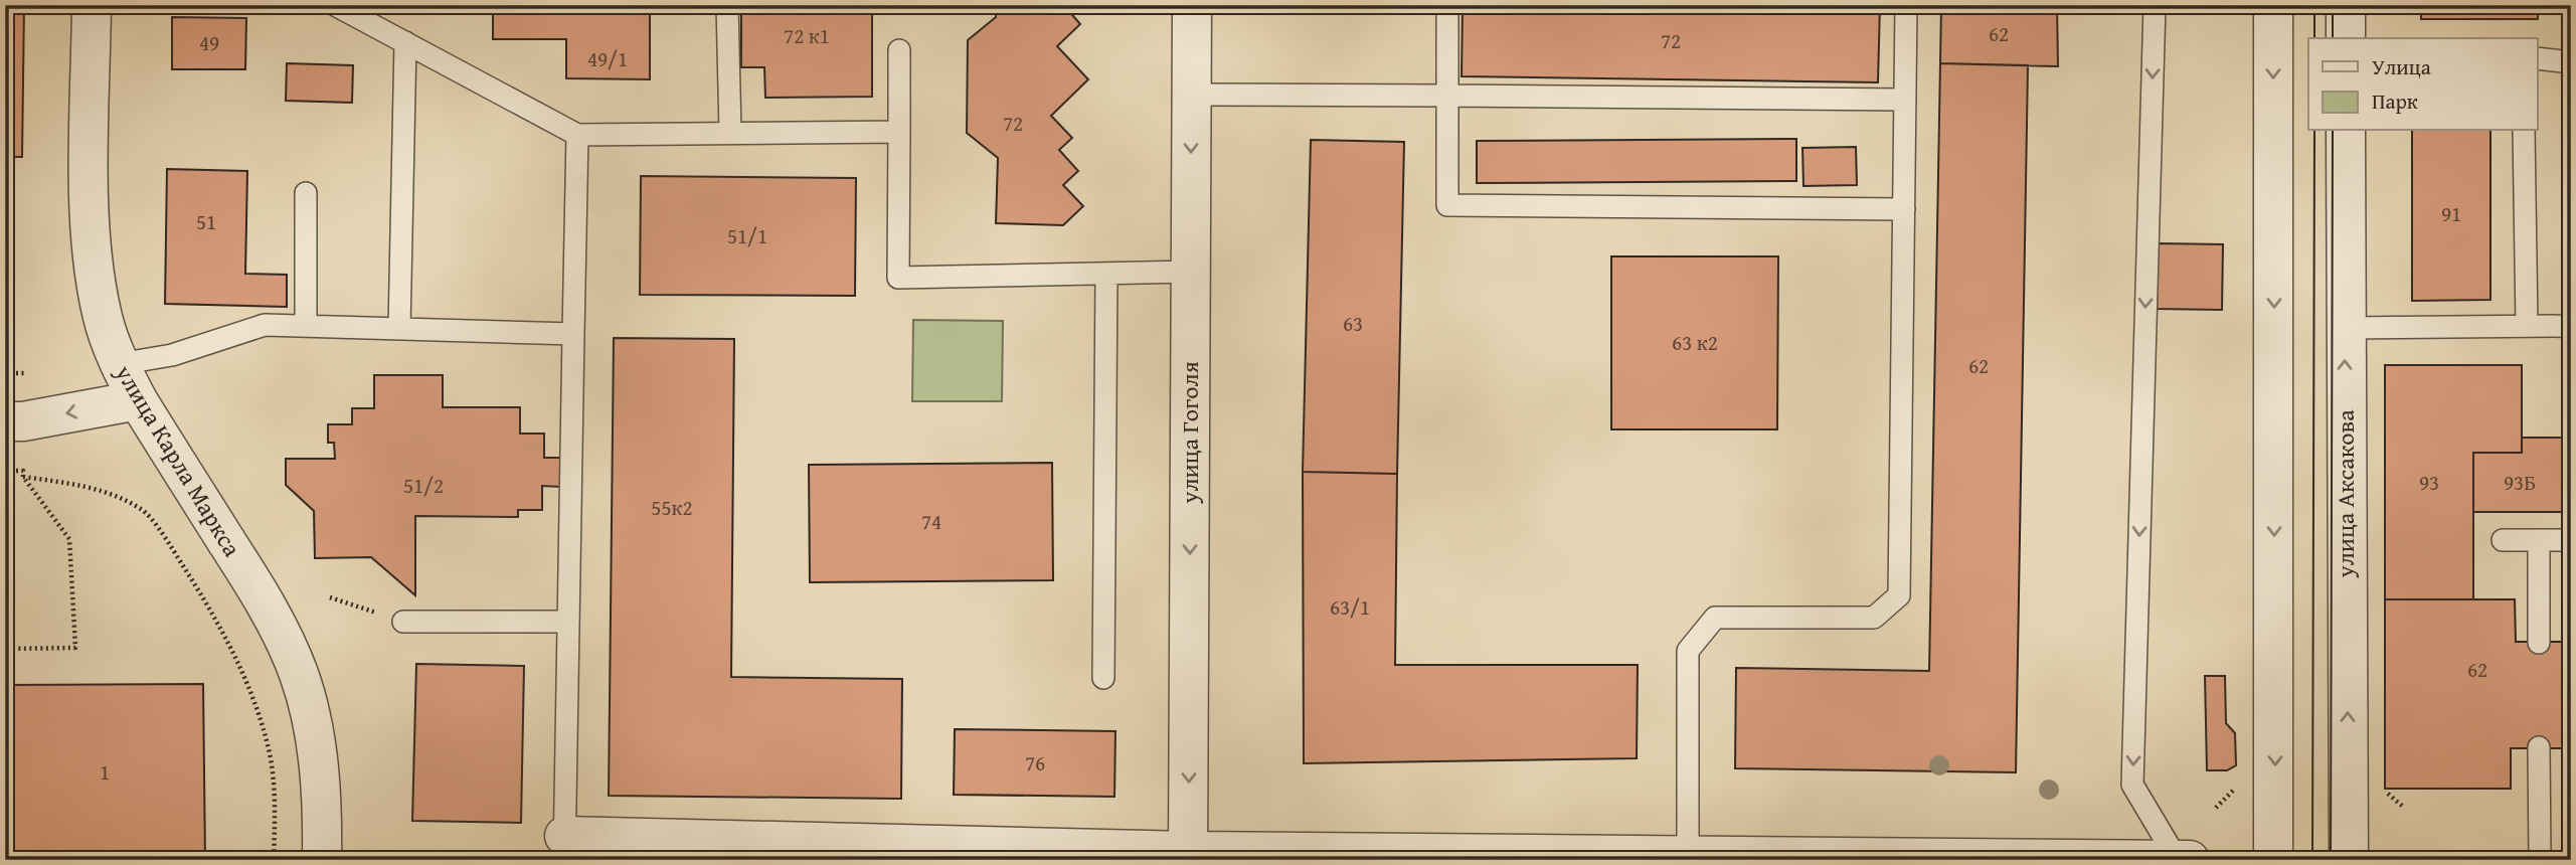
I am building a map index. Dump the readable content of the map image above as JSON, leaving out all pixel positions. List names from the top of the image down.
{
  "streets": {
    "street": ["улица Гоголя", "улица Карла Маркса", "улица Аксакова"]
  },
  "one_way": ["улица Гоголя"],
  "house_numbers": [
    "62",
    "72 к1",
    "72",
    "49",
    "49/1",
    "72",
    "91",
    "51",
    "51/1",
    "63",
    "63 к2",
    "62",
    "93",
    "93Б",
    "51/2",
    "55к2",
    "74",
    "63/1",
    "62",
    "76",
    "1"
  ],
  "legend": ["Улица", "Парк"]
}
